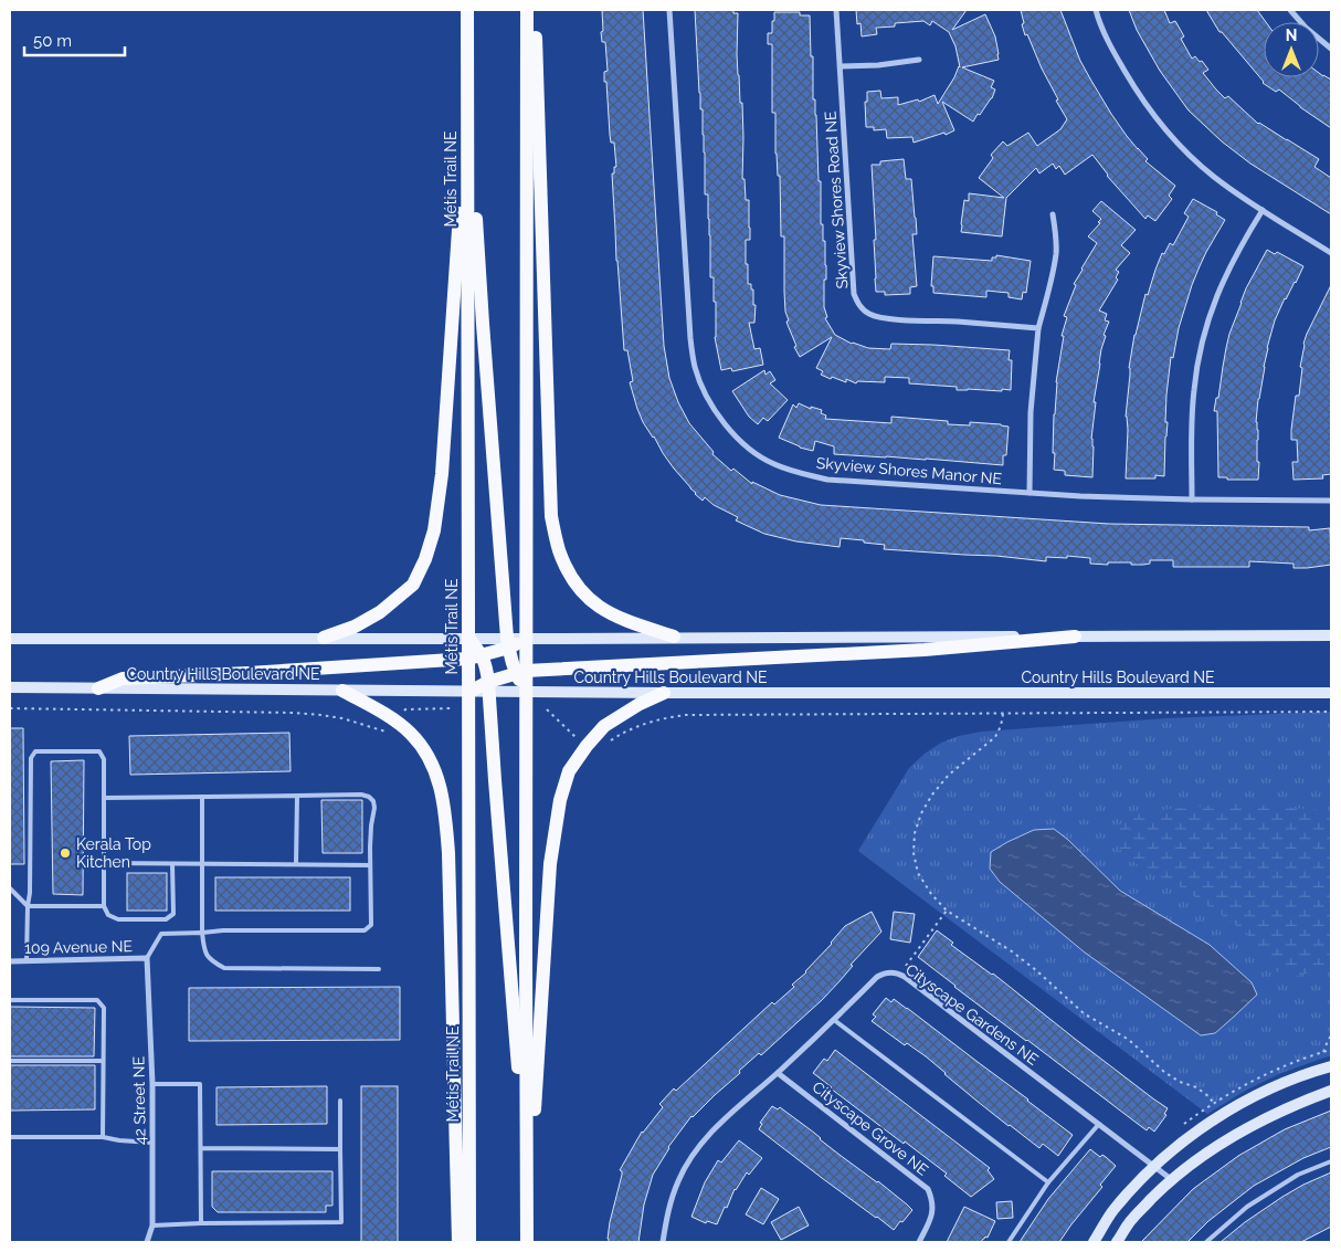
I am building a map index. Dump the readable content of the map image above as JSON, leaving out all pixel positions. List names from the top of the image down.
{
  "streets": {
    "main road": ["Métis Trail NE", "Country Hills Boulevard NE"],
    "street": [
      "Skyview Shores Road NE",
      "Skyview Shores Manor NE",
      "109 Avenue NE",
      "Cityscape Gardens NE",
      "42 Street NE",
      "Cityscape Grove NE"
    ]
  },
  "crossings": [
    ["Métis Trail NE", "Country Hills Boulevard NE"],
    ["109 Avenue NE", "42 Street NE"],
    ["Cityscape Gardens NE", "Cityscape Grove NE"]
  ],
  "places": ["Kerala Top Kitchen"],
  "scale_bar": "50 m",
  "north": "top"
}
